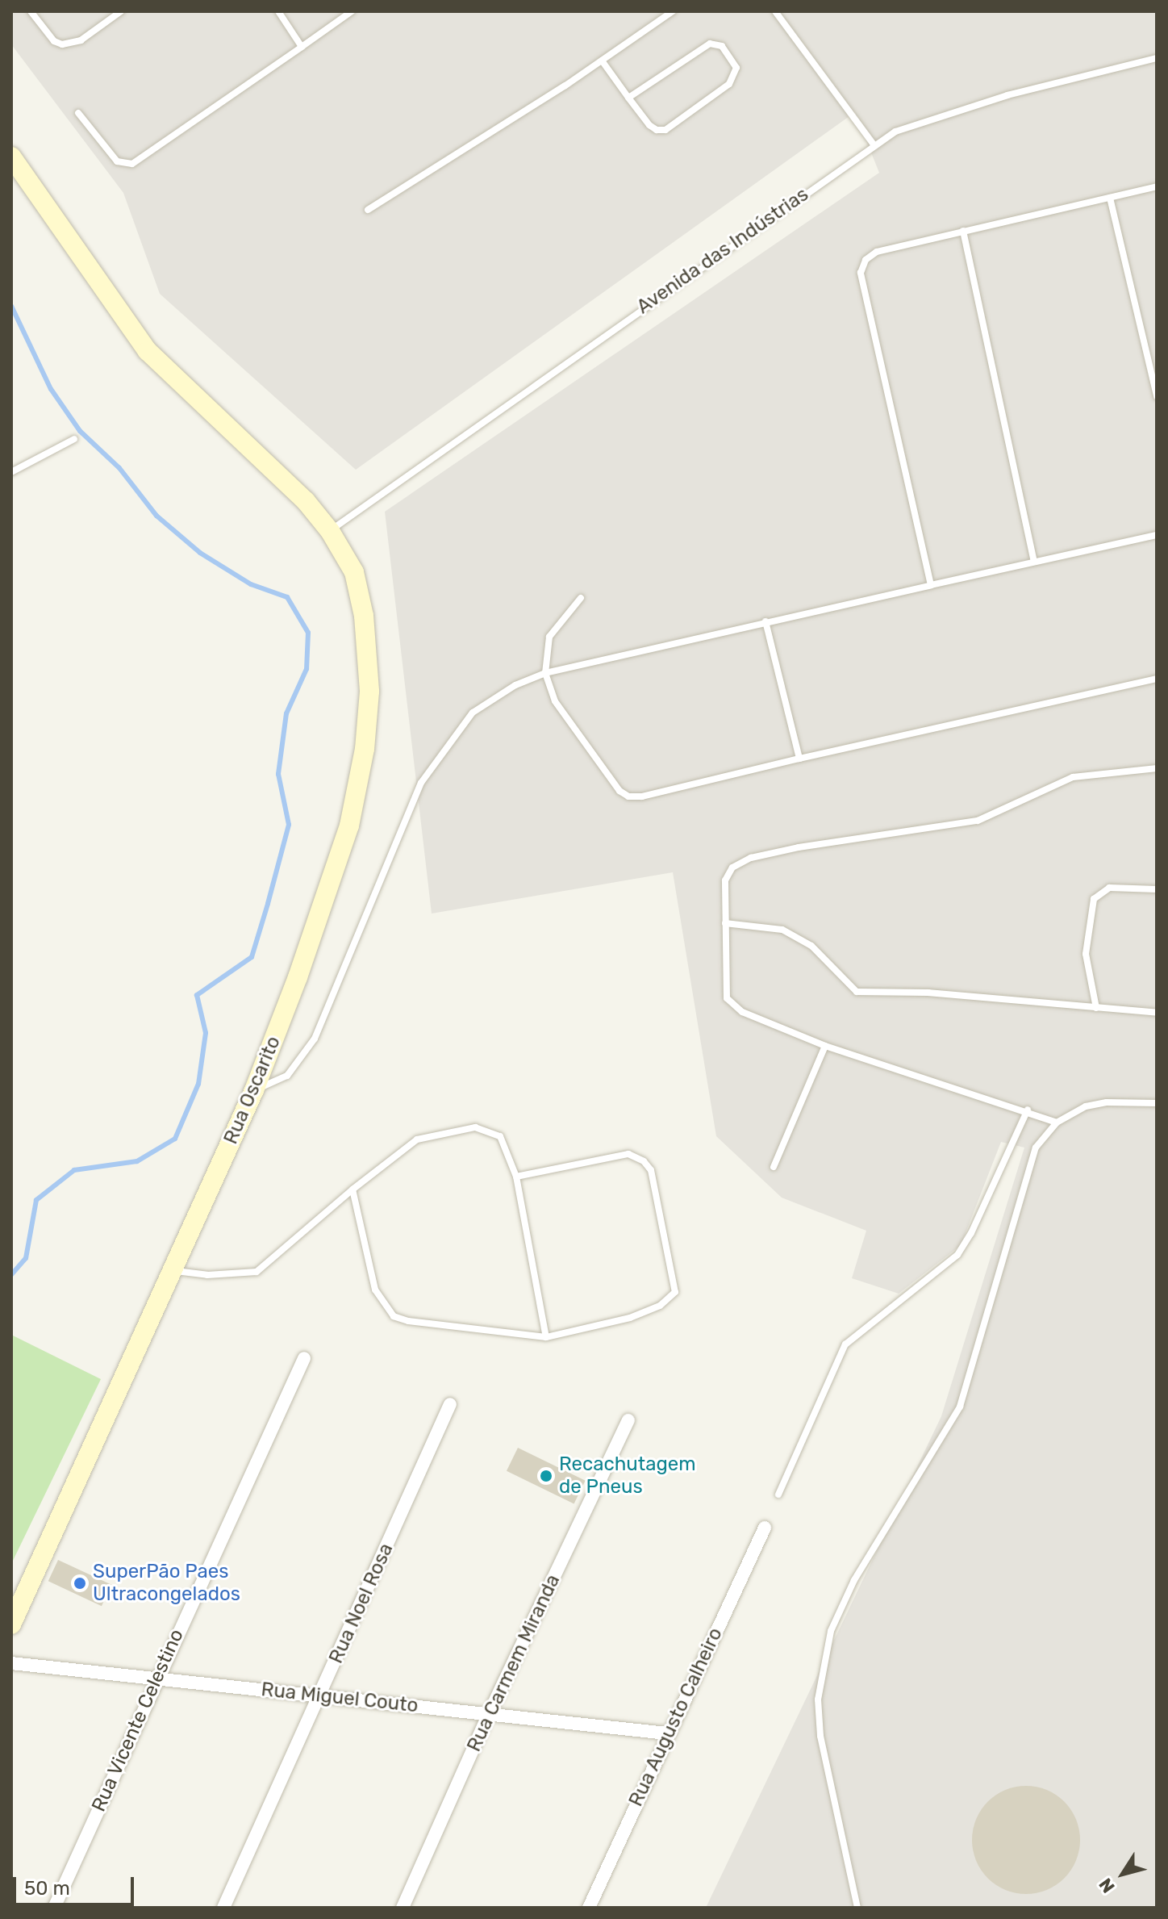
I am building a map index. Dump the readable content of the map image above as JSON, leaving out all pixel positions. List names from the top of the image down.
{
  "streets": {
    "main road": ["Rua Oscarito"],
    "street": [
      "Rua Noel Rosa",
      "Rua Carmem Miranda",
      "Rua Miguel Couto",
      "Rua Augusto Calheiro",
      "Rua Vicente Celestino"
    ],
    "lane": ["Avenida das Indústrias"]
  },
  "crossings": [
    ["Avenida das Indústrias", "Rua Oscarito"],
    ["Rua Noel Rosa", "Rua Miguel Couto"],
    ["Rua Carmem Miranda", "Rua Miguel Couto"],
    ["Rua Miguel Couto", "Rua Augusto Calheiro"],
    ["Rua Miguel Couto", "Rua Vicente Celestino"]
  ],
  "places": ["Recachutagem de Pneus", "SuperPão Paes Ultracongelados"],
  "scale_bar": "50 m",
  "north": "bottom left"
}
